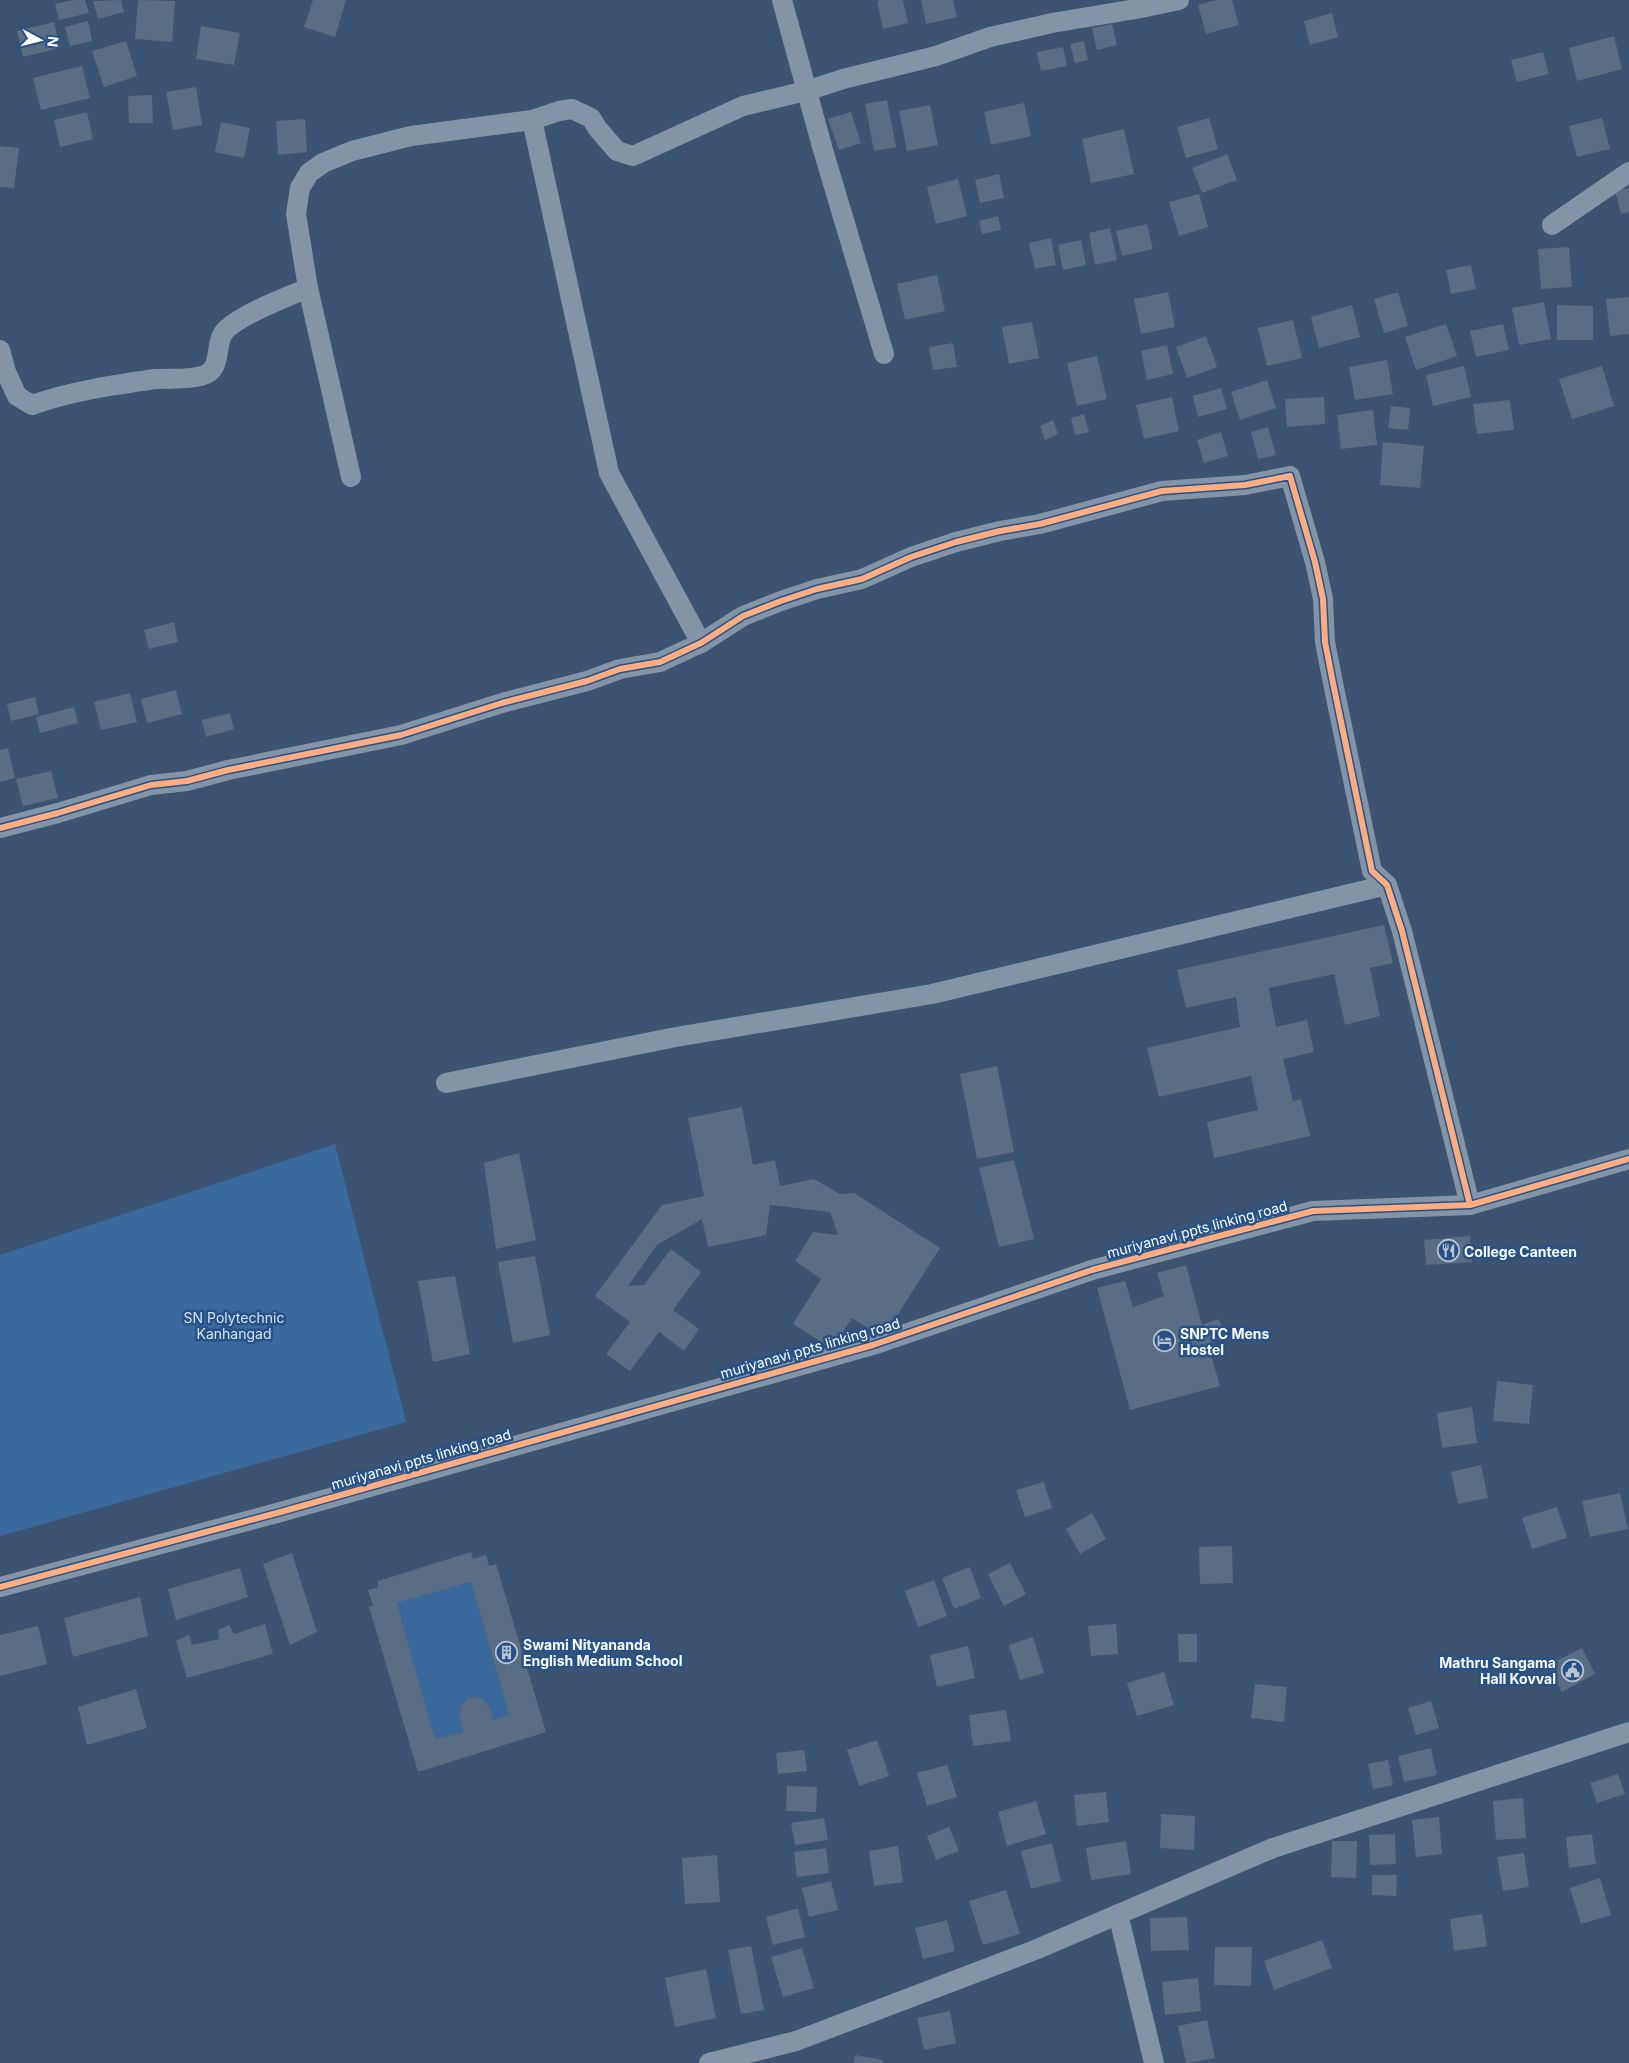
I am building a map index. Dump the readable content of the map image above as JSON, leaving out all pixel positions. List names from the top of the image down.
{
  "streets": {
    "street": ["muriyanavi ppts linking road"]
  },
  "parks": ["SN Polytechnic Kanhangad"],
  "places": {
    "restaurant": ["College Canteen"],
    "hotel": ["SNPTC Mens Hostel"],
    "building": ["Swami Nityananda English Medium School"],
    "public building": ["Mathru Sangama Hall Kovval"]
  },
  "north": "right"
}
